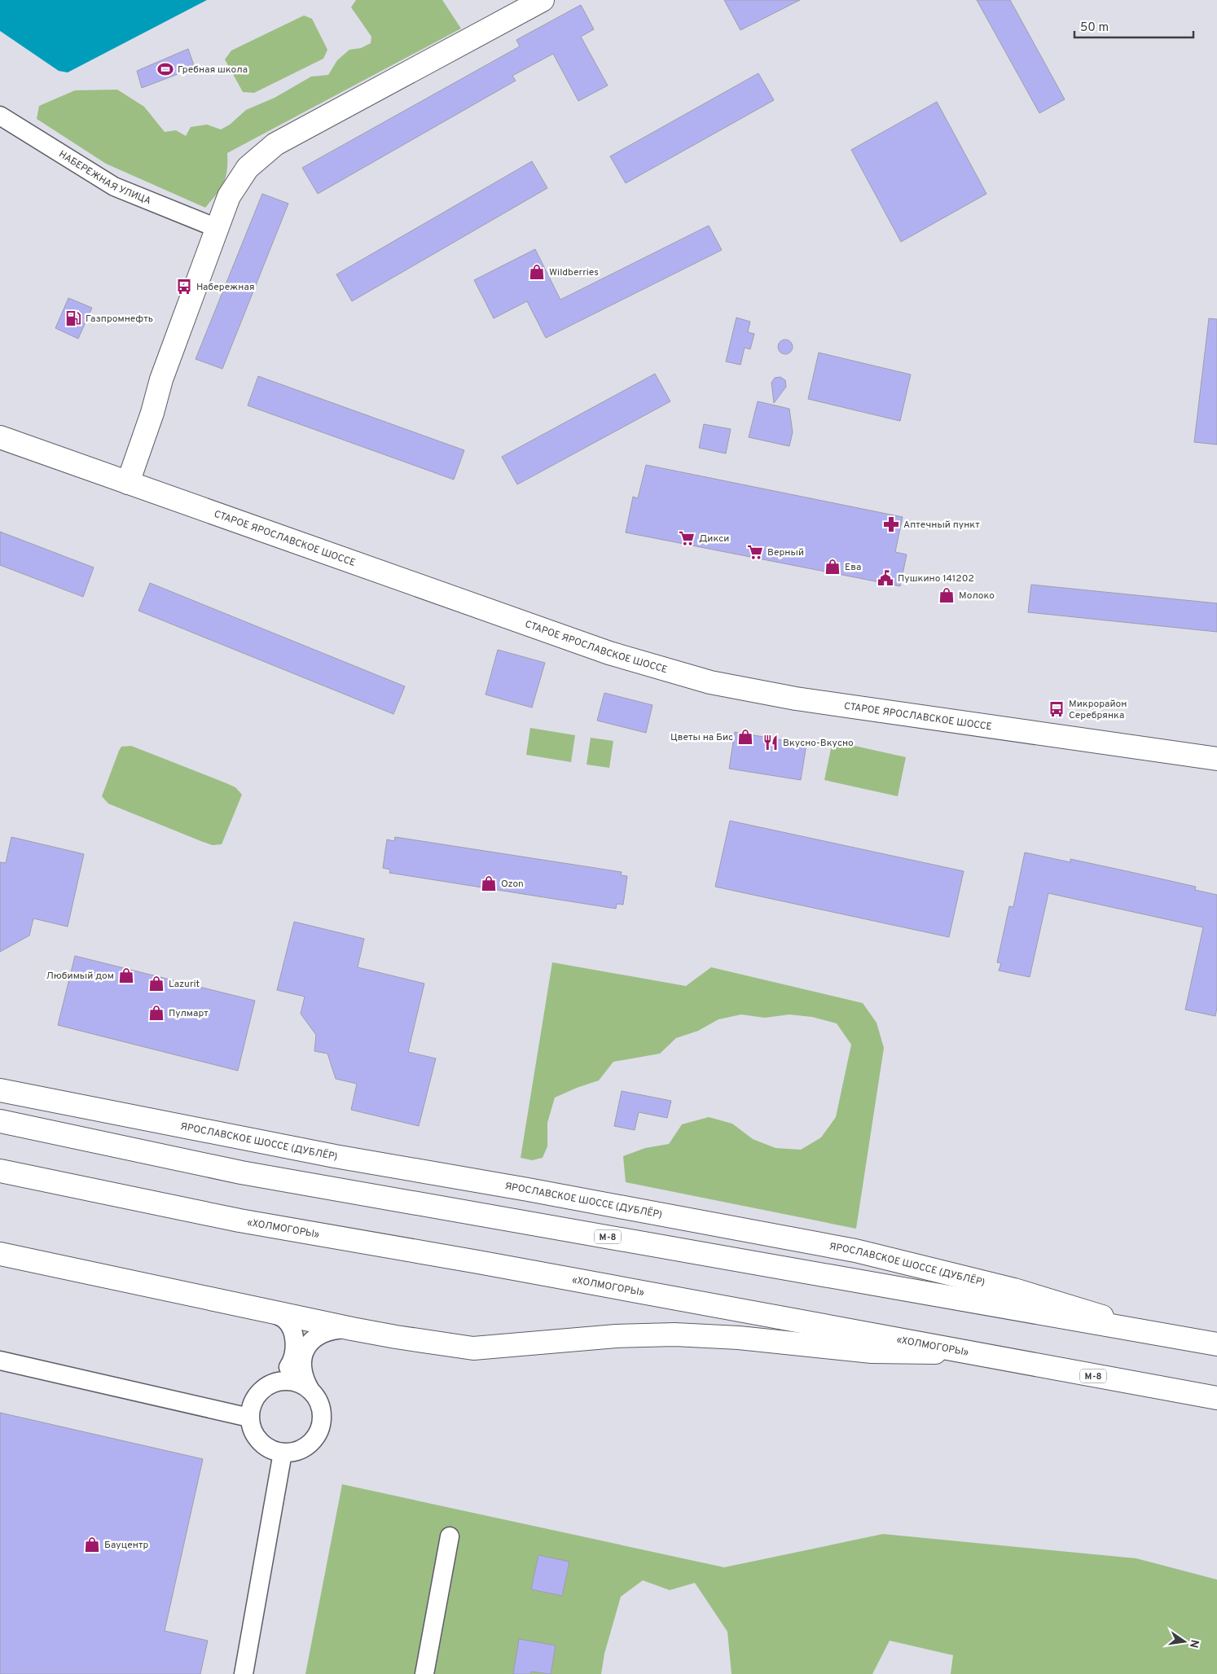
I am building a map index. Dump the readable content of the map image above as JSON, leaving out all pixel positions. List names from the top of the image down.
{
  "streets": {
    "main road": [
      "СТАРОЕ ЯРОСЛАВСКОЕ ШОССЕ",
      "ЯРОСЛАВСКОЕ ШОССЕ (ДУБЛЁР)",
      "«ХОЛМОГОРЫ»",
      "М-8"
    ],
    "street": ["НАБЕРЕЖНАЯ УЛИЦА"]
  },
  "crossings": [
    ["ЯРОСЛАВСКОЕ ШОССЕ (ДУБЛЁР)", "М-8"]
  ],
  "places": {
    "sports": ["Гребная школа"],
    "shop": [
      "Wildberries",
      "Ева",
      "Молоко",
      "Цветы на Бис",
      "Ozon",
      "Любимый дом",
      "Lazurit",
      "Пулмарт",
      "Бауцентр"
    ],
    "bus stop": ["Набережная", "Микрорайон Серебрянка"],
    "fuel station": ["Газпромнефть"],
    "pharmacy": ["Аптечный пункт"],
    "supermarket": ["Дикси", "Верный"],
    "public building": ["Пушкино 141202"],
    "restaurant": ["Вкусно-Вкусно"]
  },
  "scale_bar": "50 m",
  "north": "right"
}
